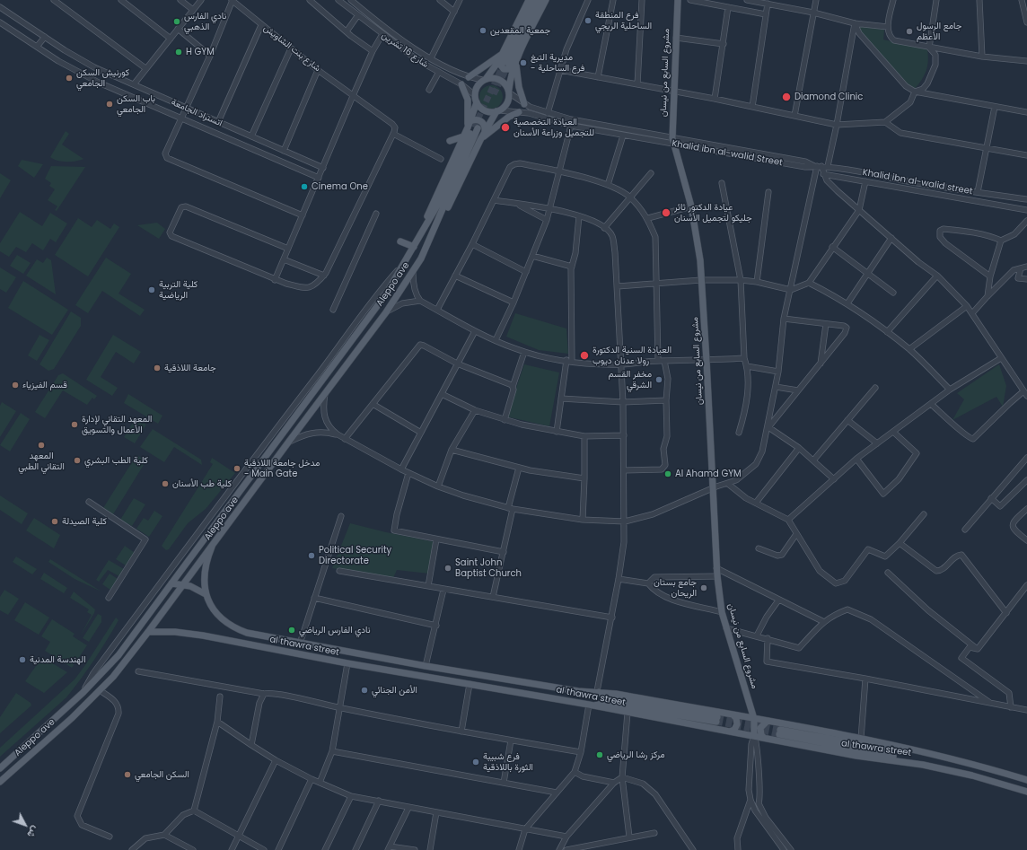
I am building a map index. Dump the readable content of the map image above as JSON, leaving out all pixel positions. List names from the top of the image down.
{
  "streets": {
    "main road": ["مشروع السابع من نيسان", "Aleppo ave", "al thawra street"],
    "street": [
      "شارع بنت الشاويش",
      "شارع 16 تشرين",
      "اتستراد الجامعة",
      "Khalid ibn al-walid Street",
      "Khalid ibn al-walid street"
    ]
  },
  "crossings": [
    ["شارع 16 تشرين", "Khalid ibn al-walid Street"],
    ["مشروع السابع من نيسان", "Khalid ibn al-walid Street"],
    ["مشروع السابع من نيسان", "al thawra street"],
    ["Khalid ibn al-walid Street", "Khalid ibn al-walid street"],
    ["Aleppo ave", "al thawra street"]
  ],
  "places": [
    "فرع المنطقة الساحلية الريجي",
    "نادي الفارس الذهبي",
    "جمعية المقعدين",
    "جامع الرسول الأعظم",
    "H GYM",
    "مديرية التبغ - فرع الساحلية",
    "كورنيش السكن الجامعي",
    "Diamond Clinic",
    "باب السكن الجامعي",
    "العيادة التخصصية للتجميل وزراعة الأسنان",
    "Cinema One",
    "عيادة الدكتور ثائر جليكو لتجميل الأسنان",
    "كلية التربية الرياضية",
    "العيادة السنية الدكتورة رولا عدنان ديوب",
    "جامعة اللاذقية",
    "مخفر القسم الشرقي",
    "قسم الفيزياء",
    "المعهد التقاني لإدارة الأعمال والتسويق",
    "المعهد التقاني الطبي",
    "كلية الطب البشري",
    "مدخل جامعة اللاذقية - Main Gate",
    "Al Ahamd GYM",
    "كلية طب الأسنان",
    "كلية الصيدلة",
    "Political Security Directorate",
    "Saint John Baptist Church",
    "جامع بستان الريحان",
    "نادي الفارس الرياضي",
    "الهندسة المدنية",
    "الأمن الجنائي",
    "مركز رشا الرياضي",
    "فرع شبيبة الثورة باللاذقية",
    "السكن الجامعي"
  ],
  "north": "bottom right"
}
